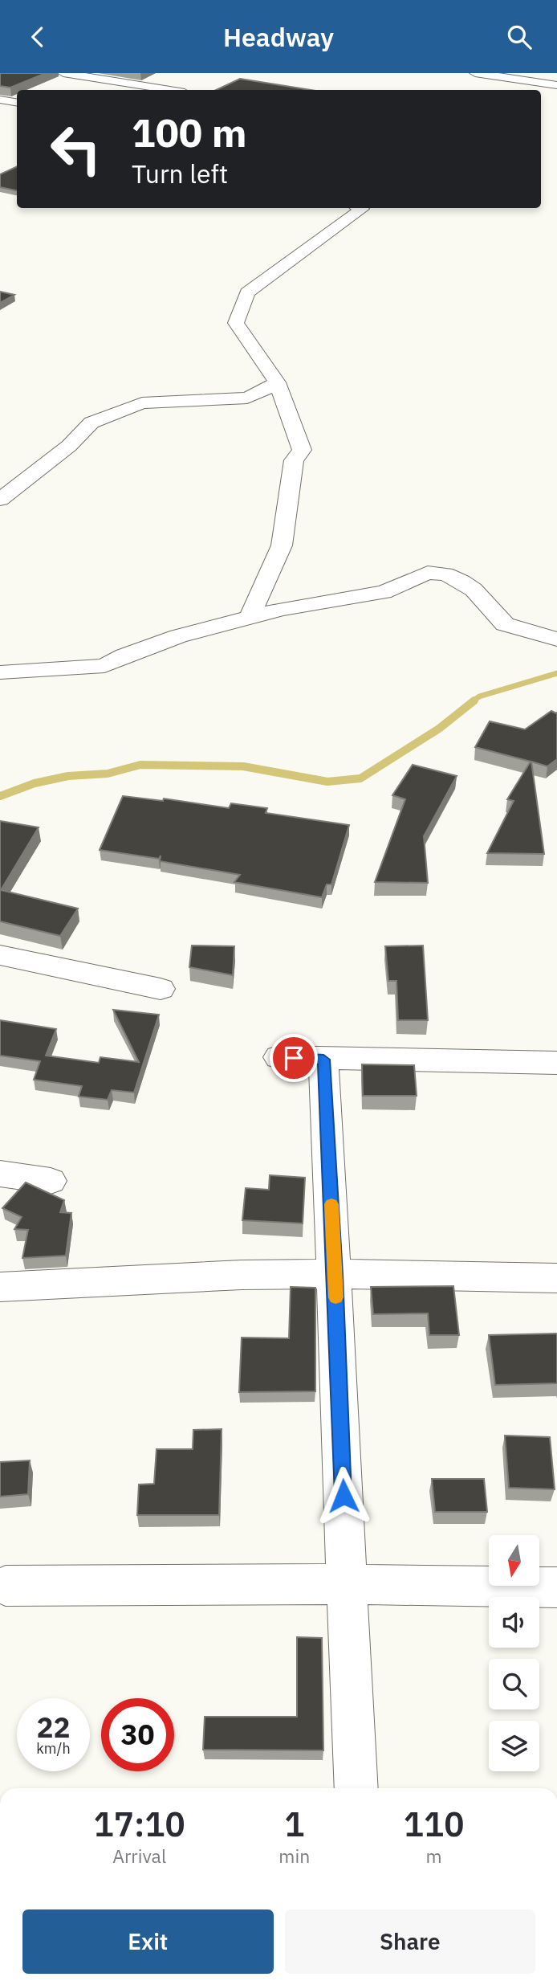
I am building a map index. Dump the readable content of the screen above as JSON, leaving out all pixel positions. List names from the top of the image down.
{
  "north": "bottom",
  "page": {
    "header": "Headway",
    "turn": ["100 m", "Turn left"],
    "speed": "22 km/h",
    "limit": "30",
    "eta": [
      "17:10",
      "Arrival",
      "1",
      "min",
      "110",
      "m"
    ],
    "buttons": ["Exit", "Share"]
  }
}
